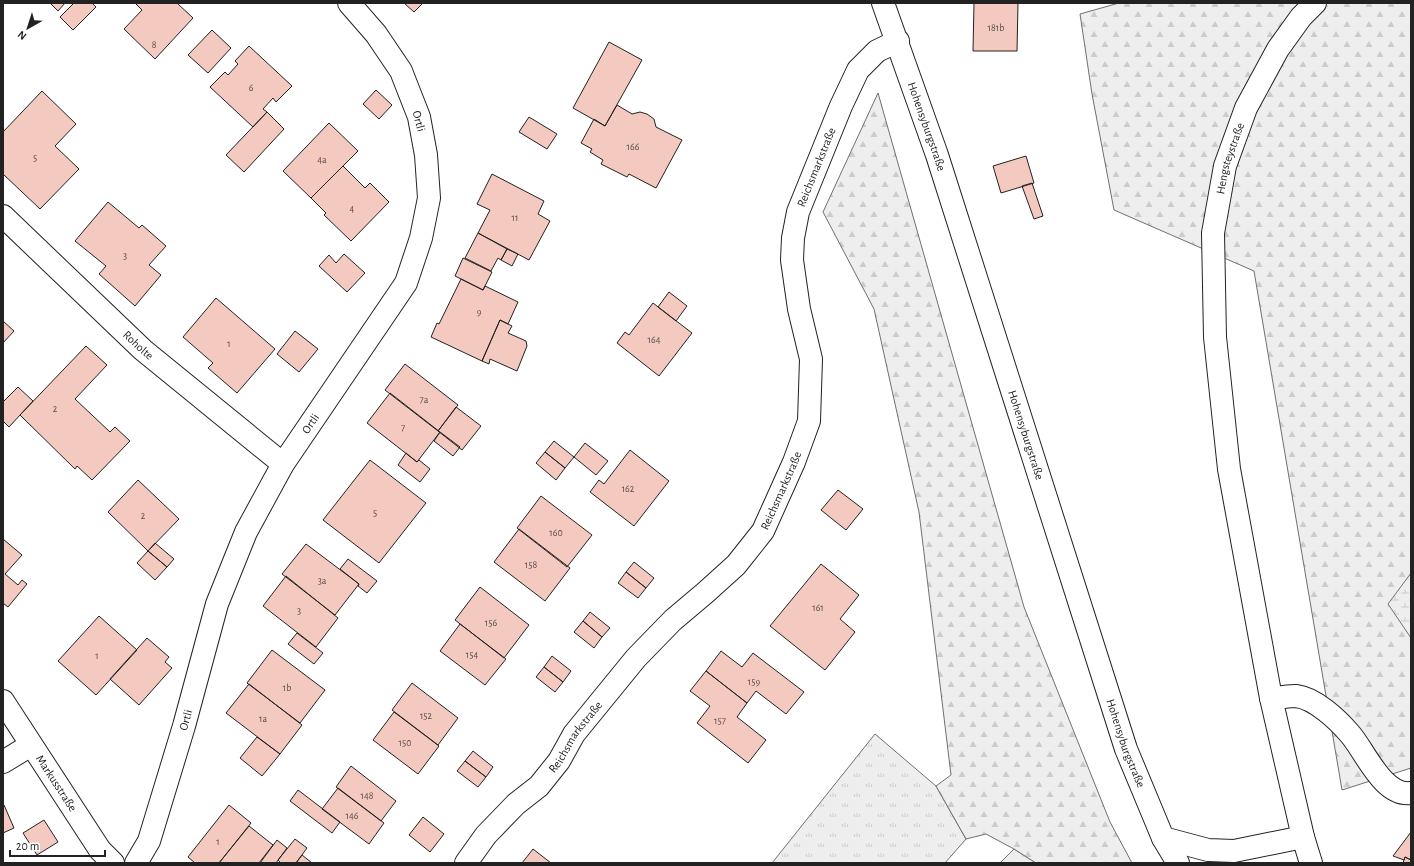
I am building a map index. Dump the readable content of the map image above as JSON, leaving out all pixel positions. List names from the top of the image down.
{
  "streets": {
    "street": [
      "Ortli",
      "Hohensyburgstraße",
      "Hengsteystraße",
      "Reichsmarkstraße",
      "Roholte",
      "Markusstraße"
    ]
  },
  "crossings": [
    ["Ortli", "Roholte"],
    ["Hohensyburgstraße", "Reichsmarkstraße"]
  ],
  "house_numbers": [
    "181b",
    "8",
    "6",
    "166",
    "5",
    "4a",
    "4",
    "11",
    "3",
    "9",
    "164",
    "1",
    "7a",
    "2",
    "7",
    "162",
    "5",
    "2",
    "160",
    "158",
    "3a",
    "161",
    "3",
    "156",
    "154",
    "1",
    "159",
    "1b",
    "152",
    "1a",
    "157",
    "150",
    "148",
    "146",
    "1"
  ],
  "scale_bar": "20 m",
  "north": "bottom left"
}
